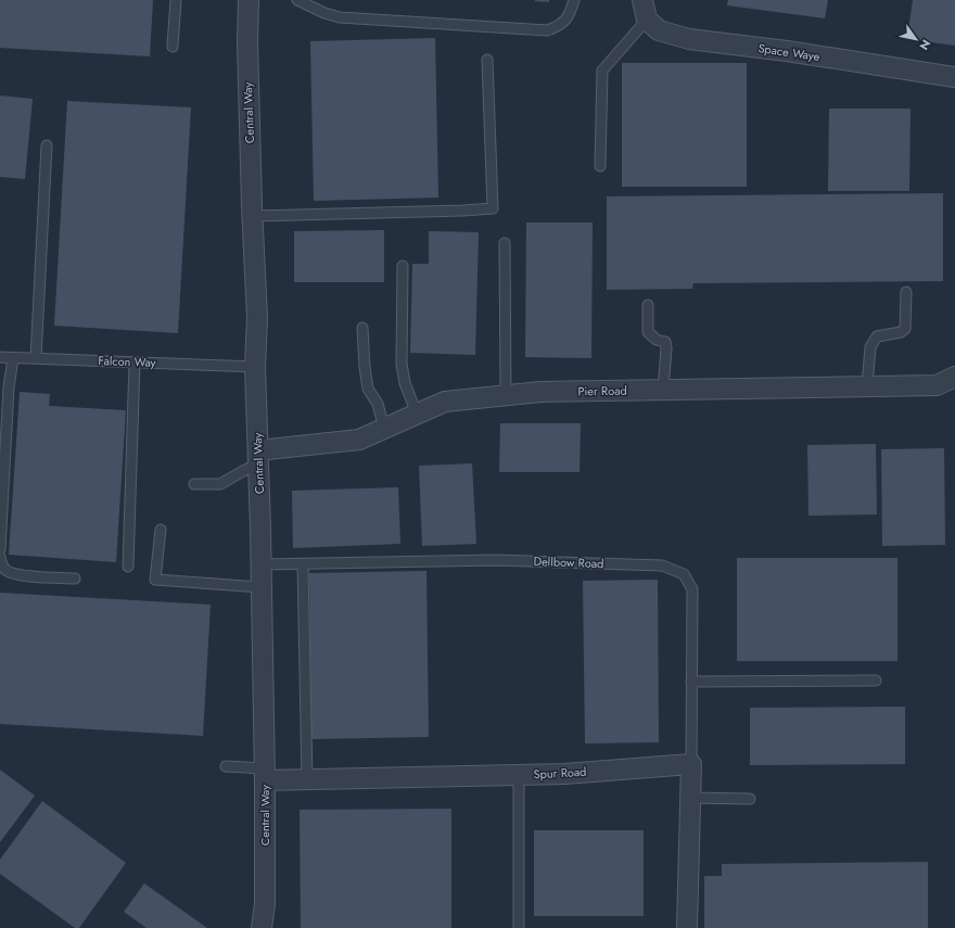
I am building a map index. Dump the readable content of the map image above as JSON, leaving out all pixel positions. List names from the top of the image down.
{
  "streets": {
    "street": [
      "Space Waye",
      "Central Way",
      "Pier Road",
      "Spur Road"
    ],
    "lane": ["Falcon Way", "Dellbow Road"]
  },
  "crossings": [
    ["Central Way", "Falcon Way"],
    ["Central Way", "Pier Road"],
    ["Central Way", "Dellbow Road"],
    ["Central Way", "Spur Road"],
    ["Dellbow Road", "Spur Road"]
  ],
  "north": "bottom right"
}
